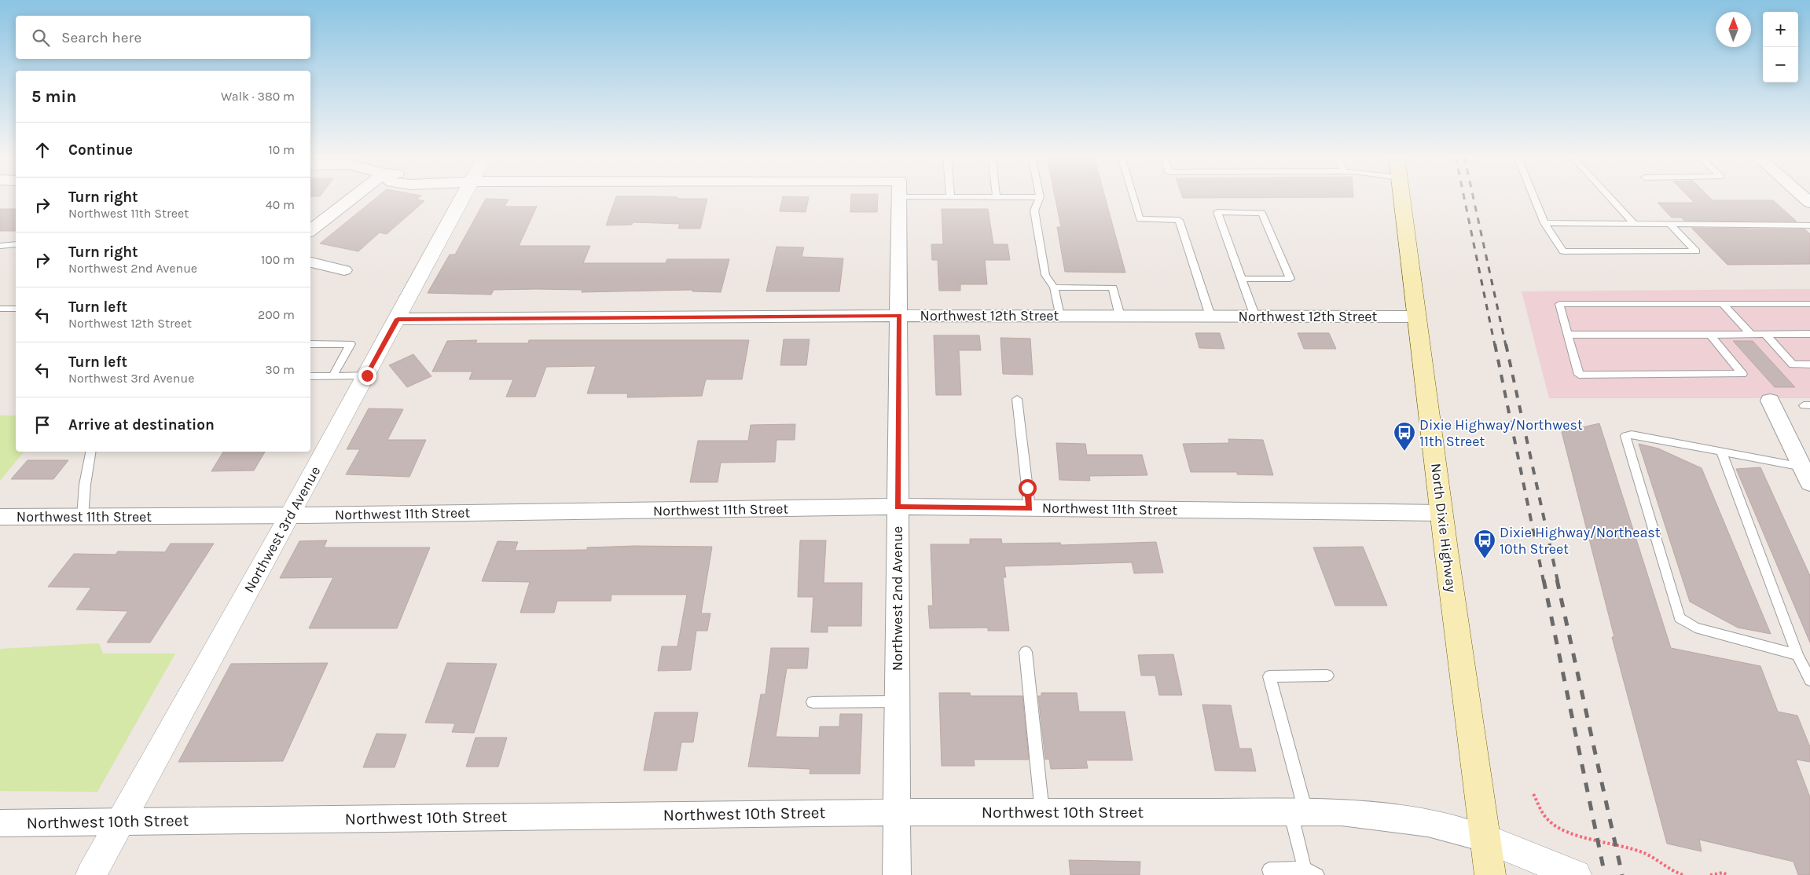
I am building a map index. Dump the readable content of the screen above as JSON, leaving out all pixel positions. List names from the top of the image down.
{
  "streets": {
    "main road": ["North Dixie Highway"],
    "street": [
      "Northwest 12th Street",
      "Northwest 11th Street",
      "Northwest 3rd Avenue",
      "Northwest 2nd Avenue",
      "Northwest 10th Street"
    ]
  },
  "crossings": [
    ["Northwest 12th Street", "North Dixie Highway"],
    ["Northwest 12th Street", "Northwest 3rd Avenue"],
    ["Northwest 12th Street", "Northwest 2nd Avenue"],
    ["Northwest 11th Street", "North Dixie Highway"],
    ["Northwest 11th Street", "Northwest 3rd Avenue"],
    ["Northwest 11th Street", "Northwest 2nd Avenue"],
    ["North Dixie Highway", "Northwest 10th Street"],
    ["Northwest 3rd Avenue", "Northwest 10th Street"],
    ["Northwest 2nd Avenue", "Northwest 10th Street"]
  ],
  "places": {
    "bus stop": ["Dixie Highway/Northwest 11th Street", "Dixie Highway/Northeast 10th Street"]
  },
  "north": "top",
  "page": {
    "map_buttons": ["+", "−"],
    "search": "Search here",
    "heading": ["5 min", "Walk · 380 m"],
    "list": [
      ["Continue", "10 m"],
      ["Turn right", "Northwest 11th Street", "40 m"],
      ["Turn right", "Northwest 2nd Avenue", "100 m"],
      ["Turn left", "Northwest 12th Street", "200 m"],
      ["Turn left", "Northwest 3rd Avenue", "30 m"],
      "Arrive at destination"
    ]
  }
}
